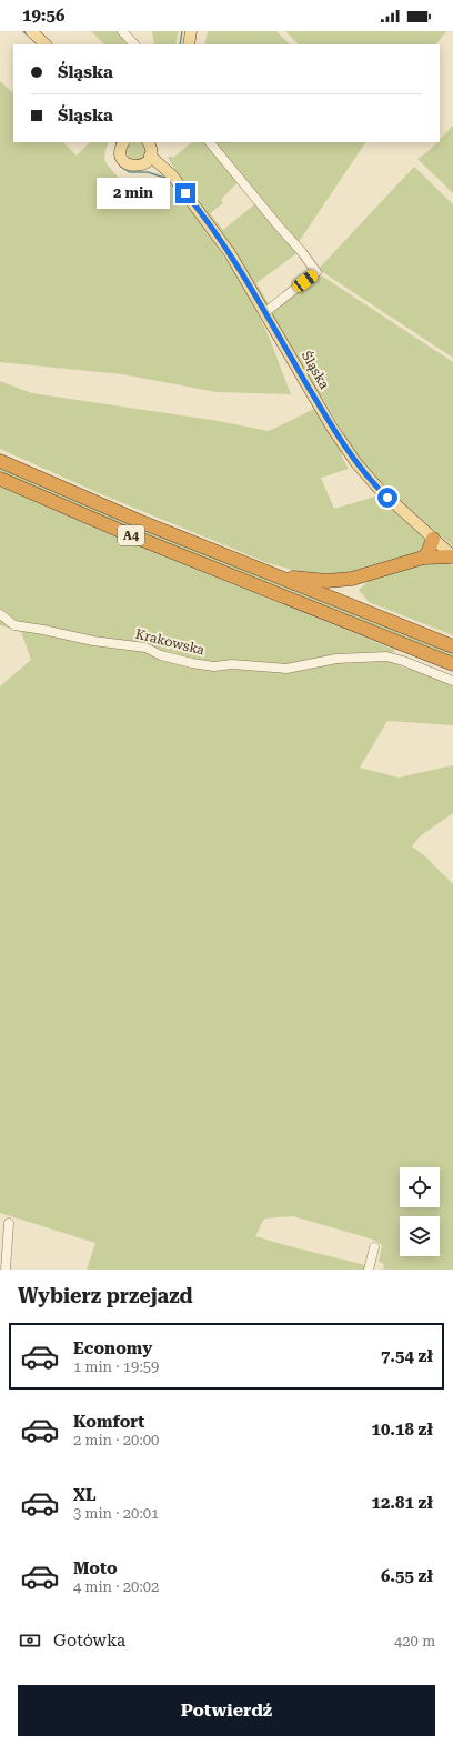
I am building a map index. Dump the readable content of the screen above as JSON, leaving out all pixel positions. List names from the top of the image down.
{
  "streets": {
    "highway": ["A4"],
    "main road": ["Śląska"],
    "street": ["Krakowska"]
  },
  "page": {
    "status": "19:56",
    "banner": ["Śląska", "Śląska"],
    "bubble": "2 min",
    "heading": "Wybierz przejazd",
    "list": [
      {
        "name": "Economy",
        "note": "1 min · 19:59",
        "value": "7.54 zł"
      },
      {
        "name": "Komfort",
        "note": "2 min · 20:00",
        "value": "10.18 zł"
      },
      {
        "name": "XL",
        "note": "3 min · 20:01",
        "value": "12.81 zł"
      },
      {
        "name": "Moto",
        "note": "4 min · 20:02",
        "value": "6.55 zł"
      }
    ],
    "pay": ["Gotówka", "420 m"],
    "buttons": "Potwierdź"
  }
}
